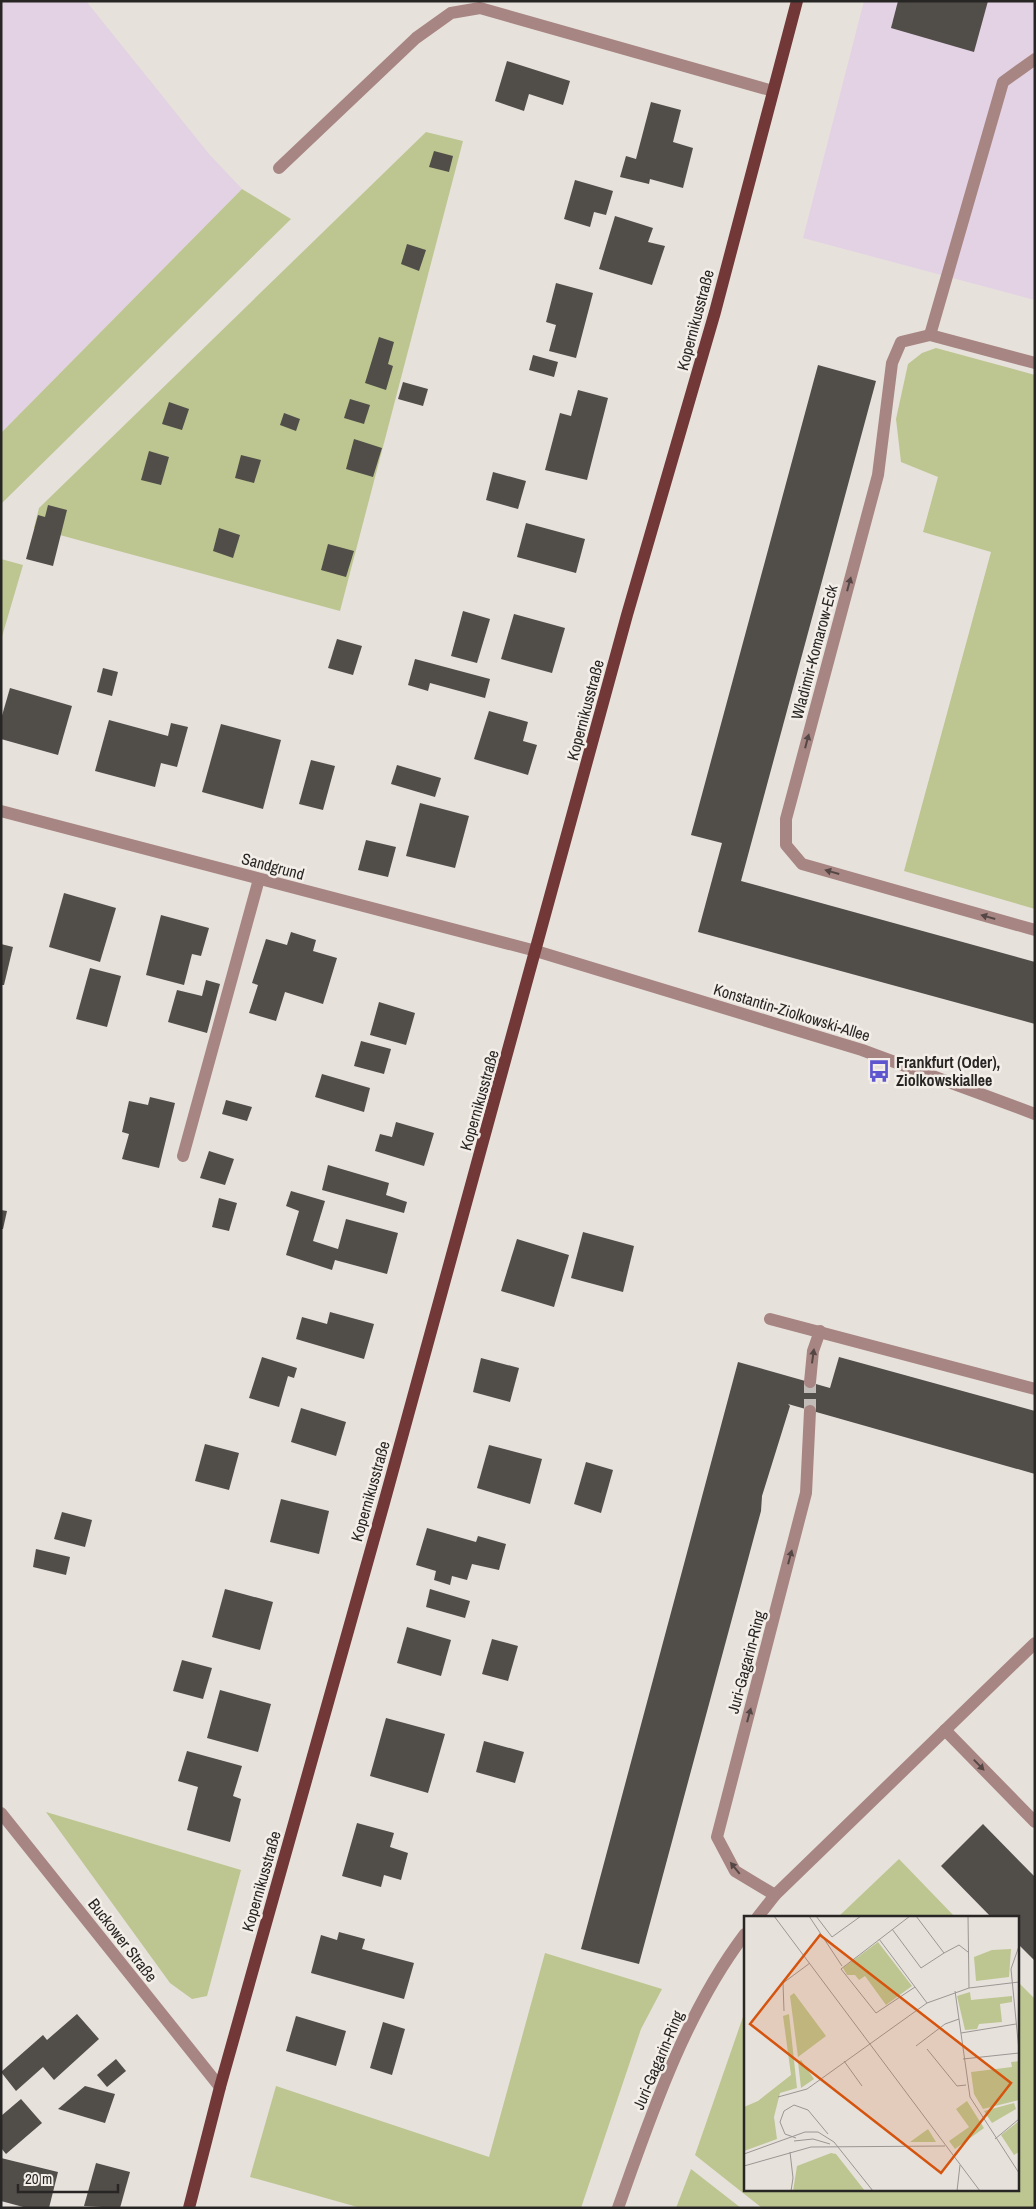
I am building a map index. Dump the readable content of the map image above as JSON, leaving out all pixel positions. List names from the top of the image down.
{
  "streets": {
    "main road": ["Kopernikusstraße"],
    "street": [
      "Wladimir-Komarow-Eck",
      "Sandgrund",
      "Konstantin-Ziolkowski-Allee",
      "Juri-Gagarin-Ring",
      "Buckower Straße"
    ]
  },
  "crossings": [
    ["Kopernikusstraße", "Sandgrund"],
    ["Kopernikusstraße", "Konstantin-Ziolkowski-Allee"],
    ["Kopernikusstraße", "Buckower Straße"],
    ["Sandgrund", "Konstantin-Ziolkowski-Allee"]
  ],
  "one_way": ["Juri-Gagarin-Ring"],
  "places": {
    "bus stop": ["Frankfurt (Oder), Ziolkowskiallee"]
  },
  "scale_bar": "20 m"
}
